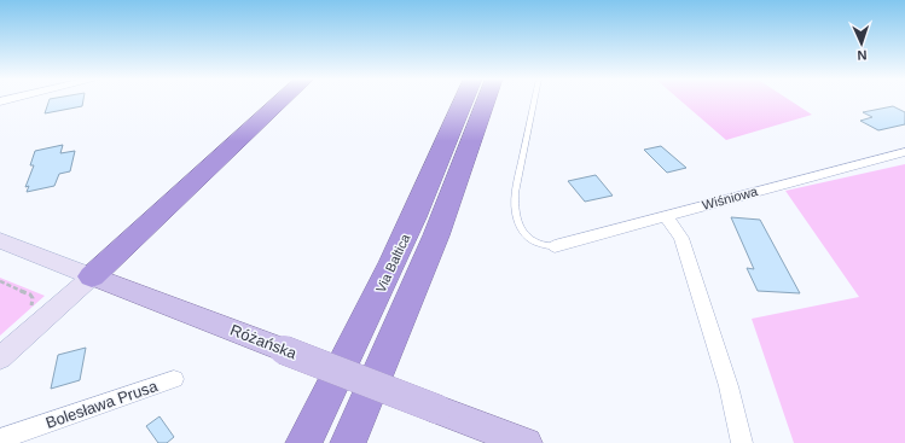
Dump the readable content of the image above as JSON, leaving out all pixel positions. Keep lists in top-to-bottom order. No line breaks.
{"streets":{"highway":["Via Baltica"],"main road":["Różańska"],"street":["Wiśniowa","Bolesława Prusa"]},"north":"bottom"}
